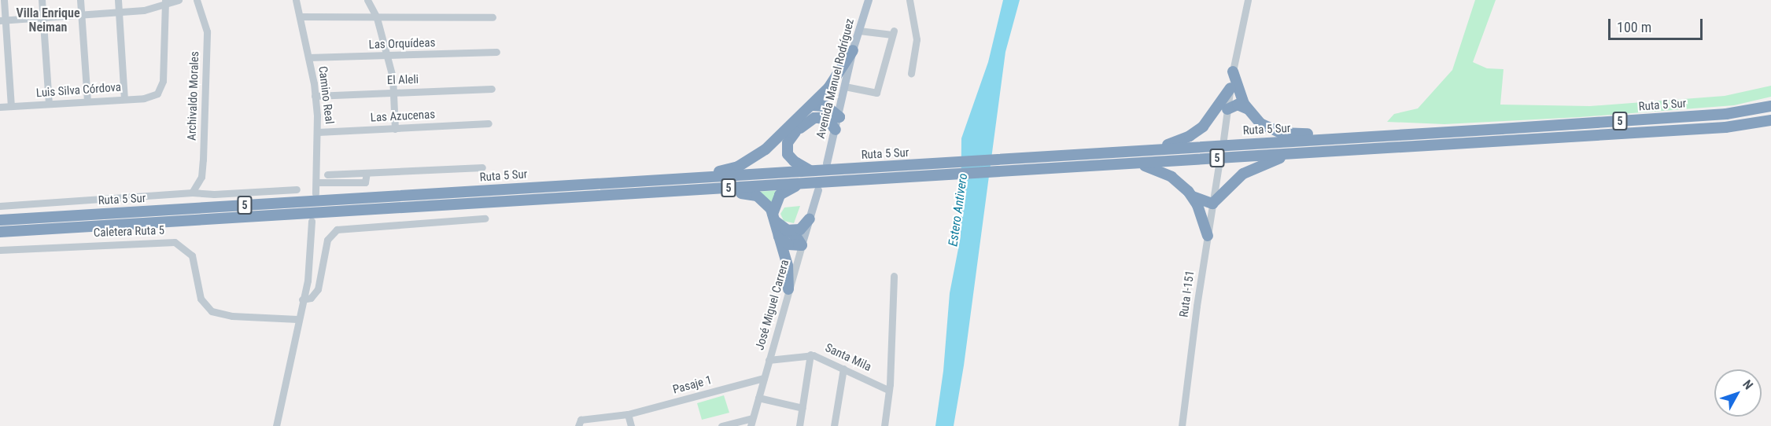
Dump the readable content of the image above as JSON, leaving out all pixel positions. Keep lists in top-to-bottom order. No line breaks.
{"streets":{"highway":["Ruta 5 Sur","5"],"main road":["Avenida Manuel Rodríguez","José Miguel Carrera"],"street":["Las Orquídeas","El Aleli","Luis Silva Córdova","Camino Real","Archivaldo Morales","Las Azucenas","Caletera Ruta 5","Ruta I-151","Santa Mila","Pasaje 1"]},"crossings":[["Las Orquídeas","Camino Real"],["El Aleli","Camino Real"],["Camino Real","Las Azucenas"],["José Miguel Carrera","Santa Mila"],["José Miguel Carrera","Pasaje 1"]],"districts":["Villa Enrique Neiman"],"water":["Estero Antivero"],"scale_bar":"100 m","north":"top right"}
